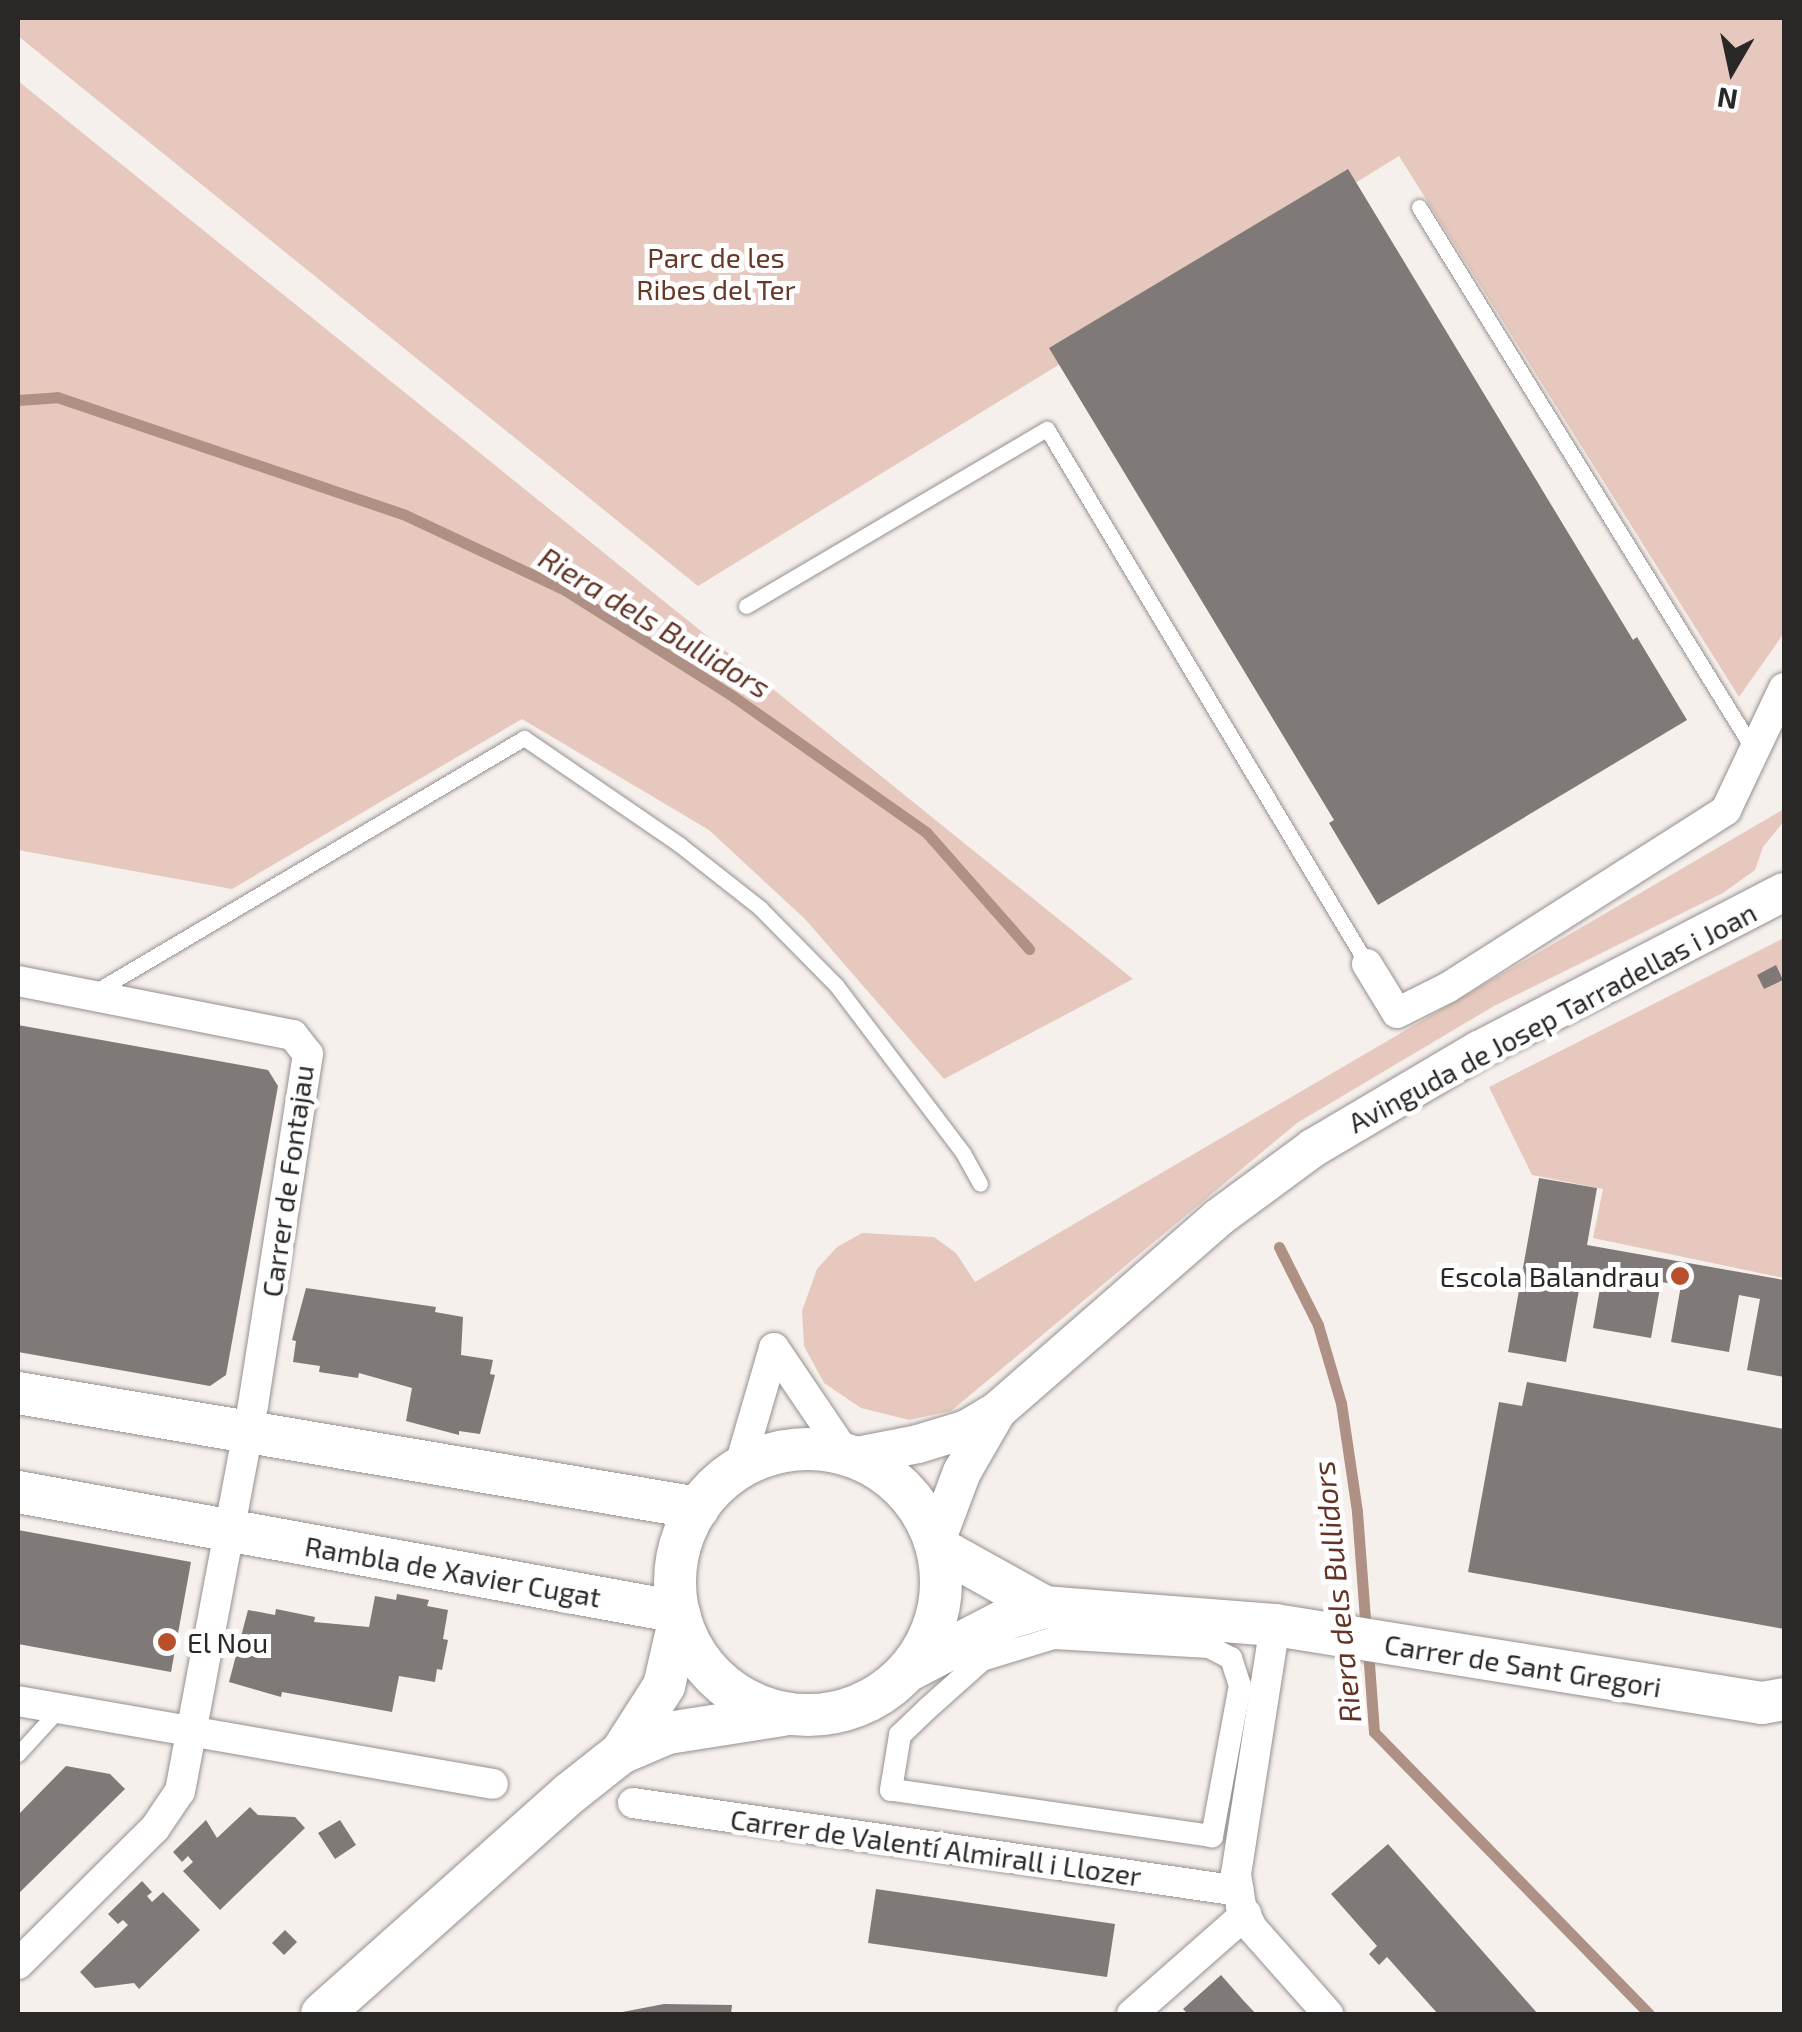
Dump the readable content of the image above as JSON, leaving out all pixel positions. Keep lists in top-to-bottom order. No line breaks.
{"streets":{"main road":["Rambla de Xavier Cugat","Carrer de Sant Gregori"],"street":["Avinguda de Josep Tarradellas i Joan","Carrer de Fontajau","Carrer de Valentí Almirall i Llozer"]},"crossings":[["Avinguda de Josep Tarradellas i Joan","Rambla de Xavier Cugat"],["Avinguda de Josep Tarradellas i Joan","Carrer de Sant Gregori"],["Rambla de Xavier Cugat","Carrer de Sant Gregori"]],"water":["Riera dels Bullidors"],"parks":["Parc de les Ribes del Ter"],"places":["Escola Balandrau","El Nou"],"north":"bottom"}
